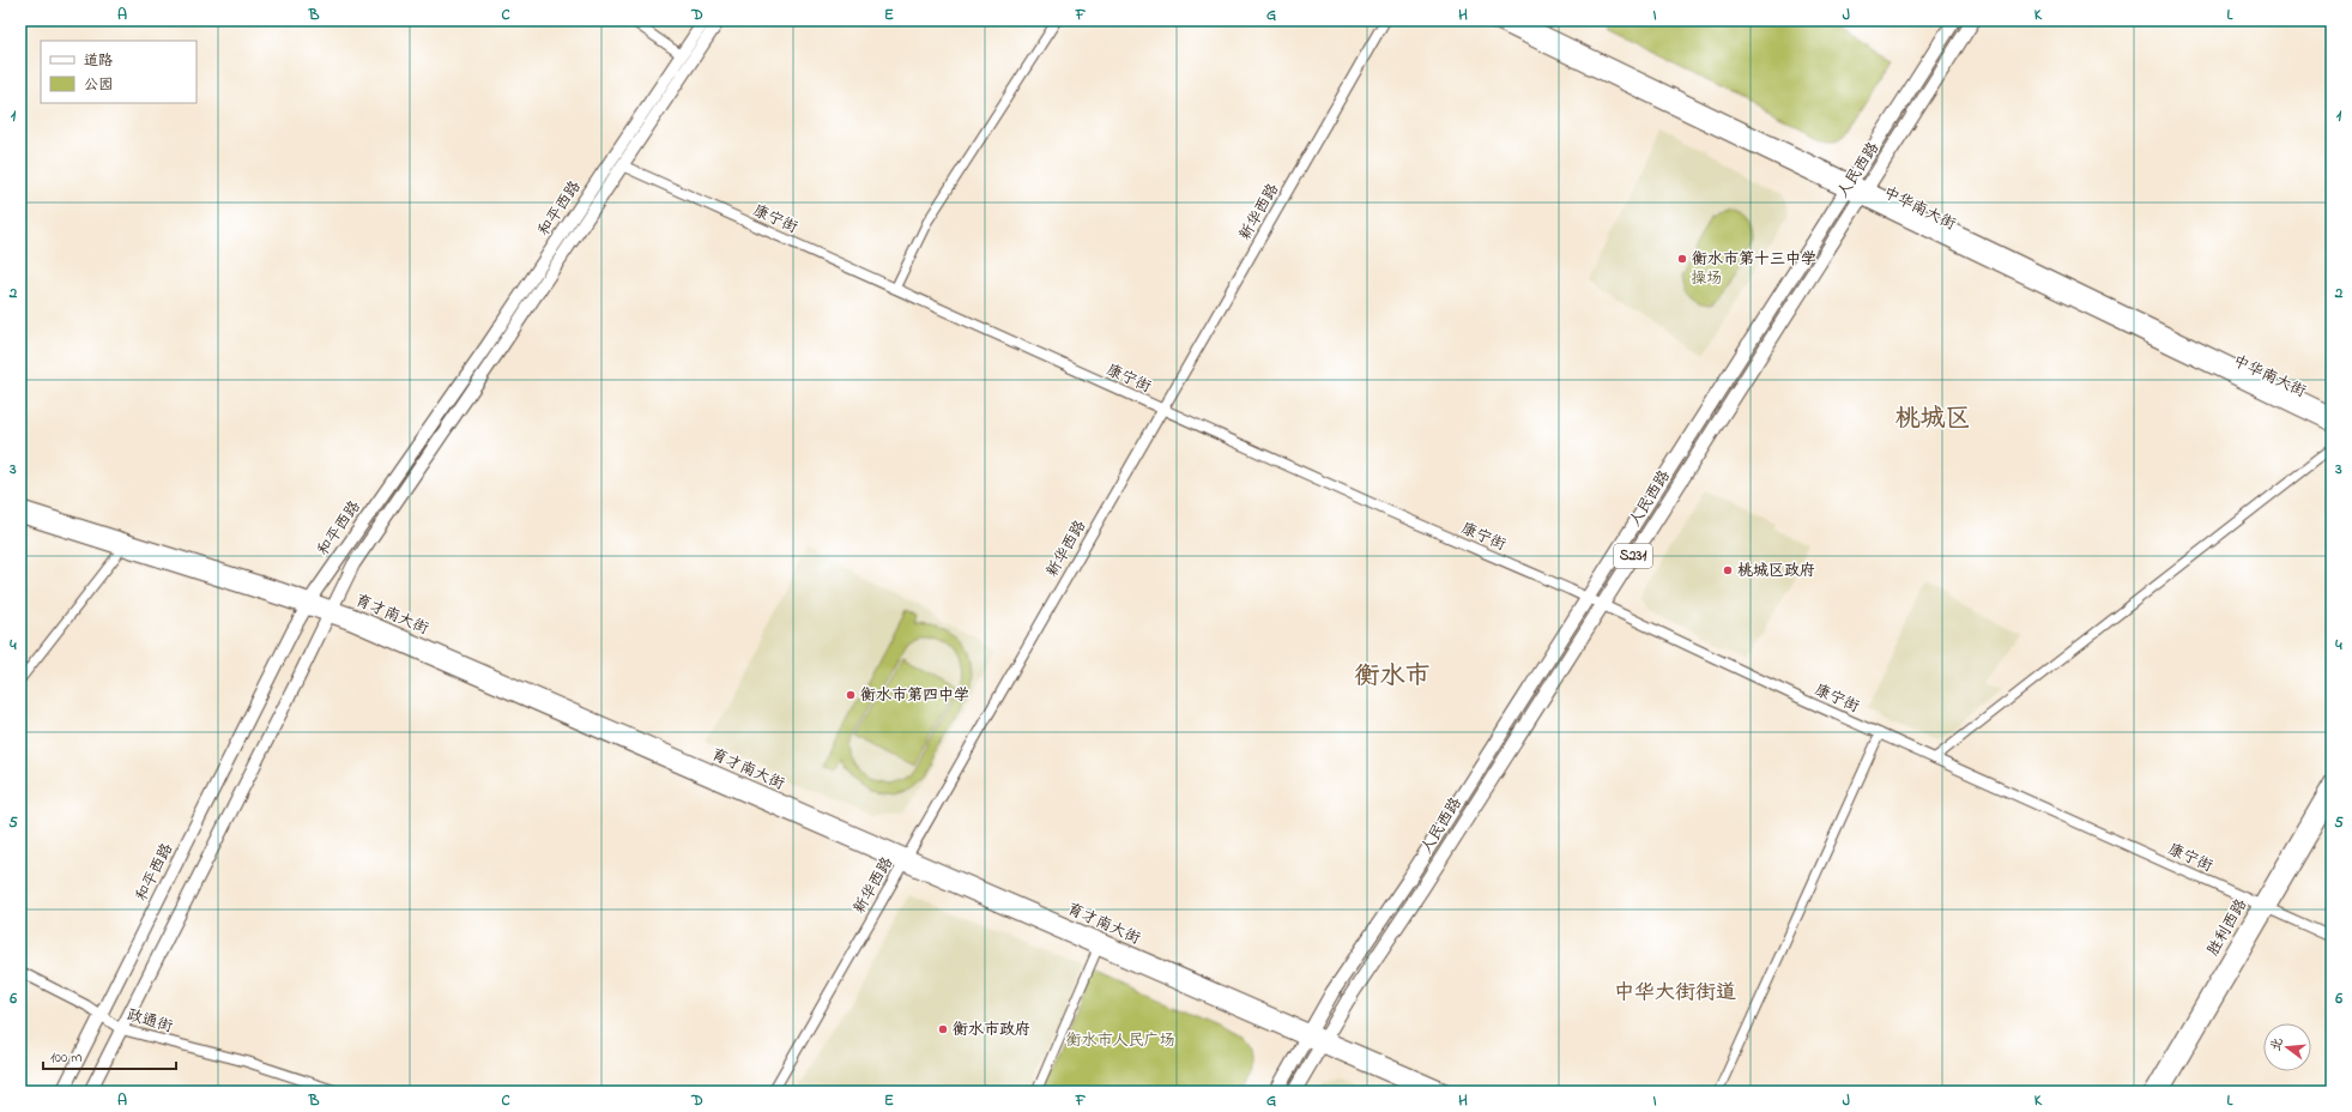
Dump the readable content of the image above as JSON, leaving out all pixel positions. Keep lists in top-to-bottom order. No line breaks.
{"streets":{"main road":["人民西路","和平西路","中华南大街","S231","育才南大街","胜利西路"],"street":["新华西路","康宁街","政通街"]},"crossings":[["人民西路","中华南大街"],["人民西路","康宁街"],["人民西路","育才南大街"],["和平西路","康宁街"],["和平西路","育才南大街"],["和平西路","政通街"],["新华西路","康宁街"],["新华西路","育才南大街"],["康宁街","胜利西路"]],"districts":["桃城区","衡水市","中华大街街道"],"parks":["操场","衡水市人民广场"],"places":["衡水市第十三中学","桃城区政府","衡水市第四中学","衡水市政府"],"legend":["道路","公园"],"scale_bar":"100 m","north":"left","grid":{"columns":["A","B","C","D","E","F","G","H","I","J","K","L"],"rows":["1","2","3","4","5","6"]}}
